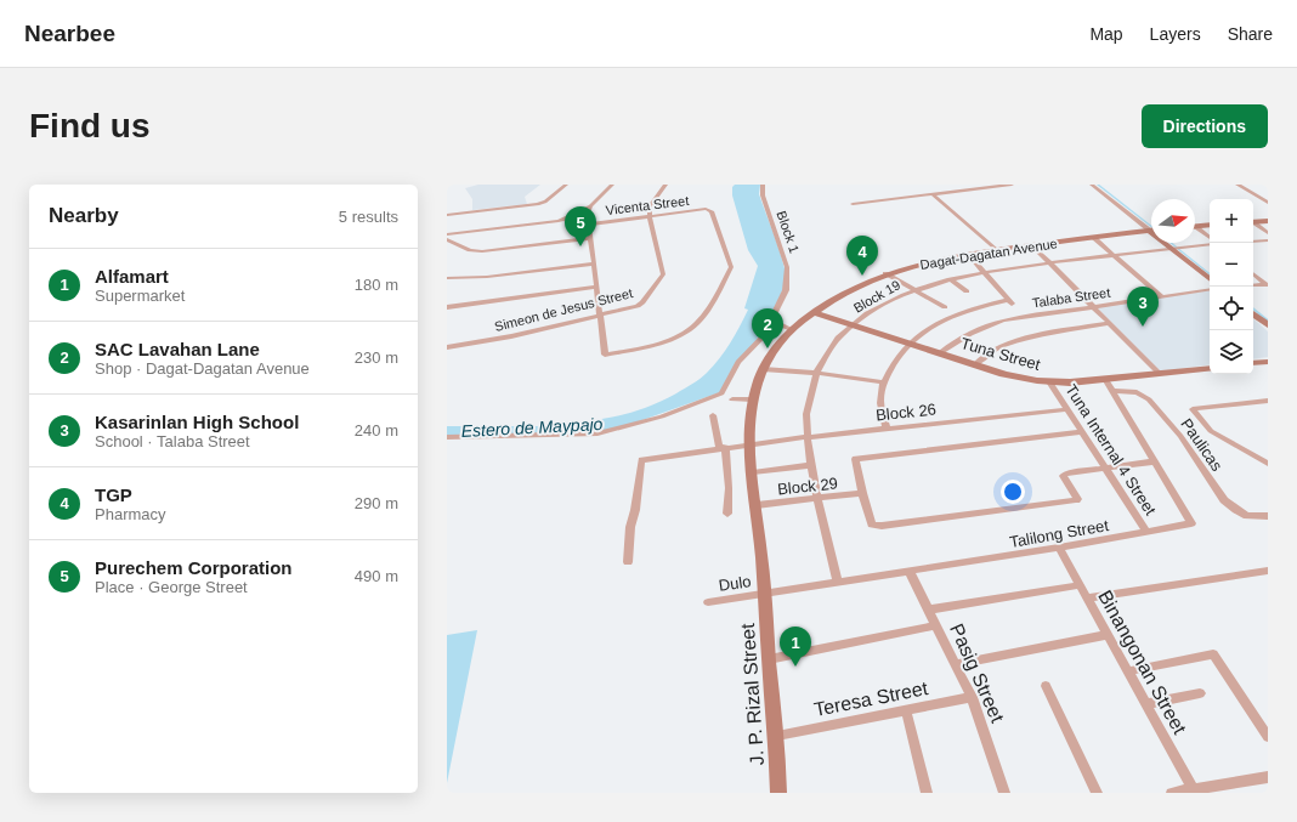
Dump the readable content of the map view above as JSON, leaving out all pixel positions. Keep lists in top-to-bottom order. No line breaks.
{"streets":{"street":["Vicenta Street","Block 1","Dagat-Dagatan Avenue","Block 19","Talaba Street","Simeon de Jesus Street","Tuna Street","Block 26","Paulicas","Tuna Internal 4 Street","Block 29","Talilong Street","Dulo","Binangonan Street","Pasig Street","J. P. Rizal Street","Teresa Street"]},"crossings":[["Vicenta Street","Simeon de Jesus Street"],["Dagat-Dagatan Avenue","Tuna Street"],["Dagat-Dagatan Avenue","Block 26"],["Dagat-Dagatan Avenue","Block 29"],["Dagat-Dagatan Avenue","Talilong Street"],["Dagat-Dagatan Avenue","Dulo"],["Dagat-Dagatan Avenue","J. P. Rizal Street"],["Block 19","Tuna Street"],["Talaba Street","Tuna Street"],["Tuna Street","Tuna Internal 4 Street"],["Tuna Street","Talilong Street"],["Block 26","Tuna Internal 4 Street"],["Paulicas","Talilong Street"],["Tuna Internal 4 Street","Talilong Street"],["Talilong Street","Dulo"],["Talilong Street","Binangonan Street"],["Talilong Street","Pasig Street"],["Talilong Street","J. P. Rizal Street"],["Dulo","J. P. Rizal Street"],["Pasig Street","Teresa Street"],["J. P. Rizal Street","Teresa Street"]],"water":["Estero de Maypajo"],"north":"right","page":{"header":"Nearbee","nav":["Map","Layers","Share"],"buttons":"Directions","title":"Find us","heading":["Nearby","5 results"],"map_buttons":["+","−"],"pins":["5","4","3","2","1"],"list":[{"mark":"1","name":"Alfamart","note":"Supermarket","value":"180 m"},{"mark":"2","name":"SAC Lavahan Lane","note":"Shop · Dagat-Dagatan Avenue","value":"230 m"},{"mark":"3","name":"Kasarinlan High School","note":"School · Talaba Street","value":"240 m"},{"mark":"4","name":"TGP","note":"Pharmacy","value":"290 m"},{"mark":"5","name":"Purechem Corporation","note":"Place · George Street","value":"490 m"}]}}
